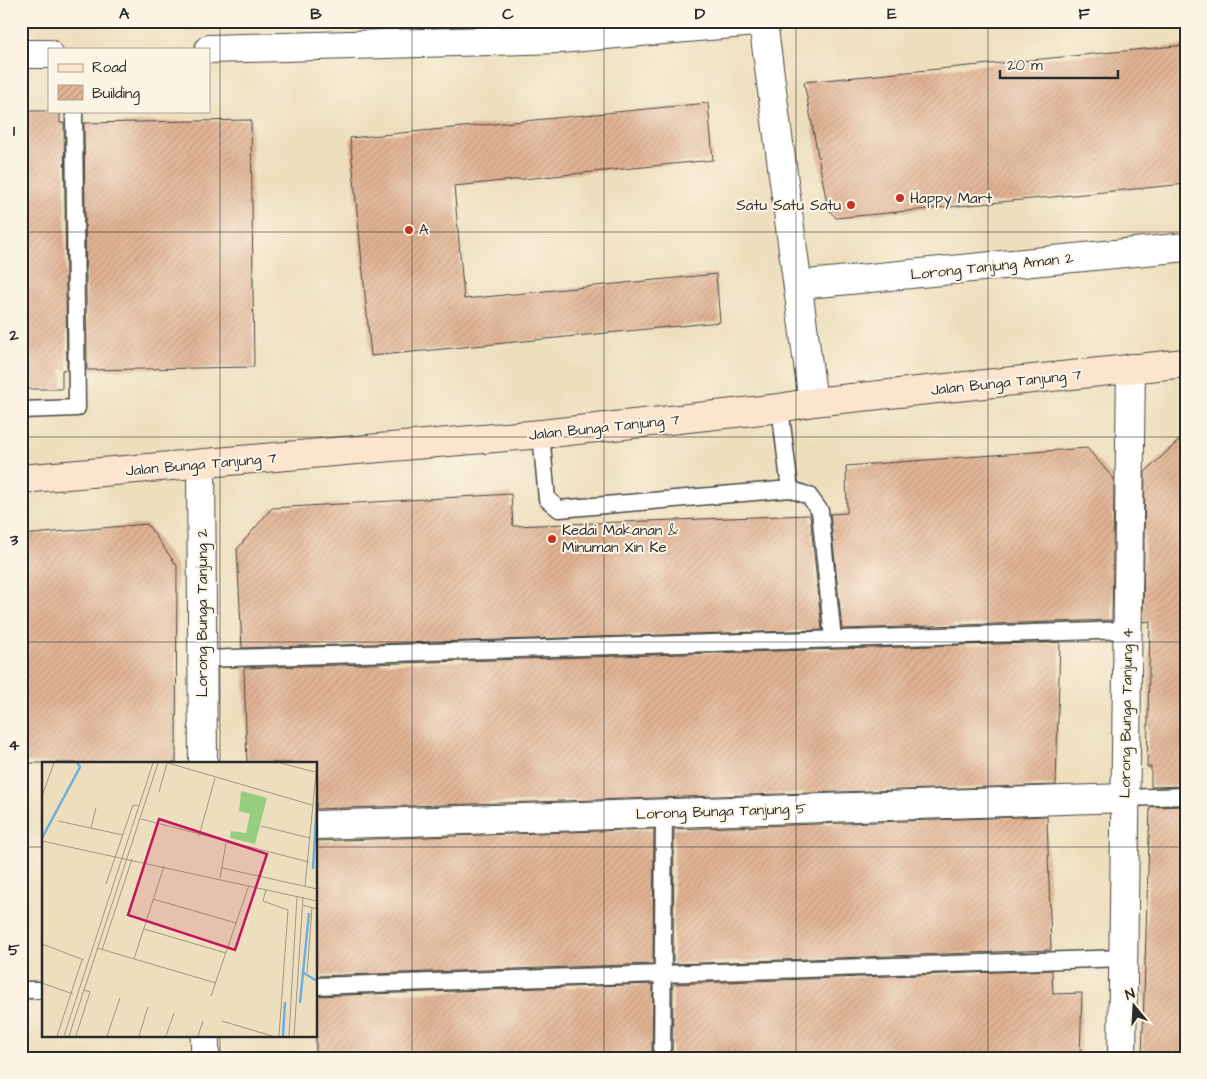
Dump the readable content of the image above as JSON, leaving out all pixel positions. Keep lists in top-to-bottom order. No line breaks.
{"streets":{"street":["Lorong Tanjung Aman 2","Jalan Bunga Tanjung 7","Lorong Bunga Tanjung 2","Lorong Bunga Tanjung 4","Lorong Bunga Tanjung 5"]},"crossings":[["Jalan Bunga Tanjung 7","Lorong Bunga Tanjung 2"],["Jalan Bunga Tanjung 7","Lorong Bunga Tanjung 4"],["Lorong Bunga Tanjung 4","Lorong Bunga Tanjung 5"]],"places":["Happy Mart","Satu Satu Satu","A","Kedai Makanan & Minuman Xin Ke"],"legend":["Road","Building"],"scale_bar":"20 m","north":"top","grid":{"columns":["A","B","C","D","E","F"],"rows":["1","2","3","4","5"]}}
